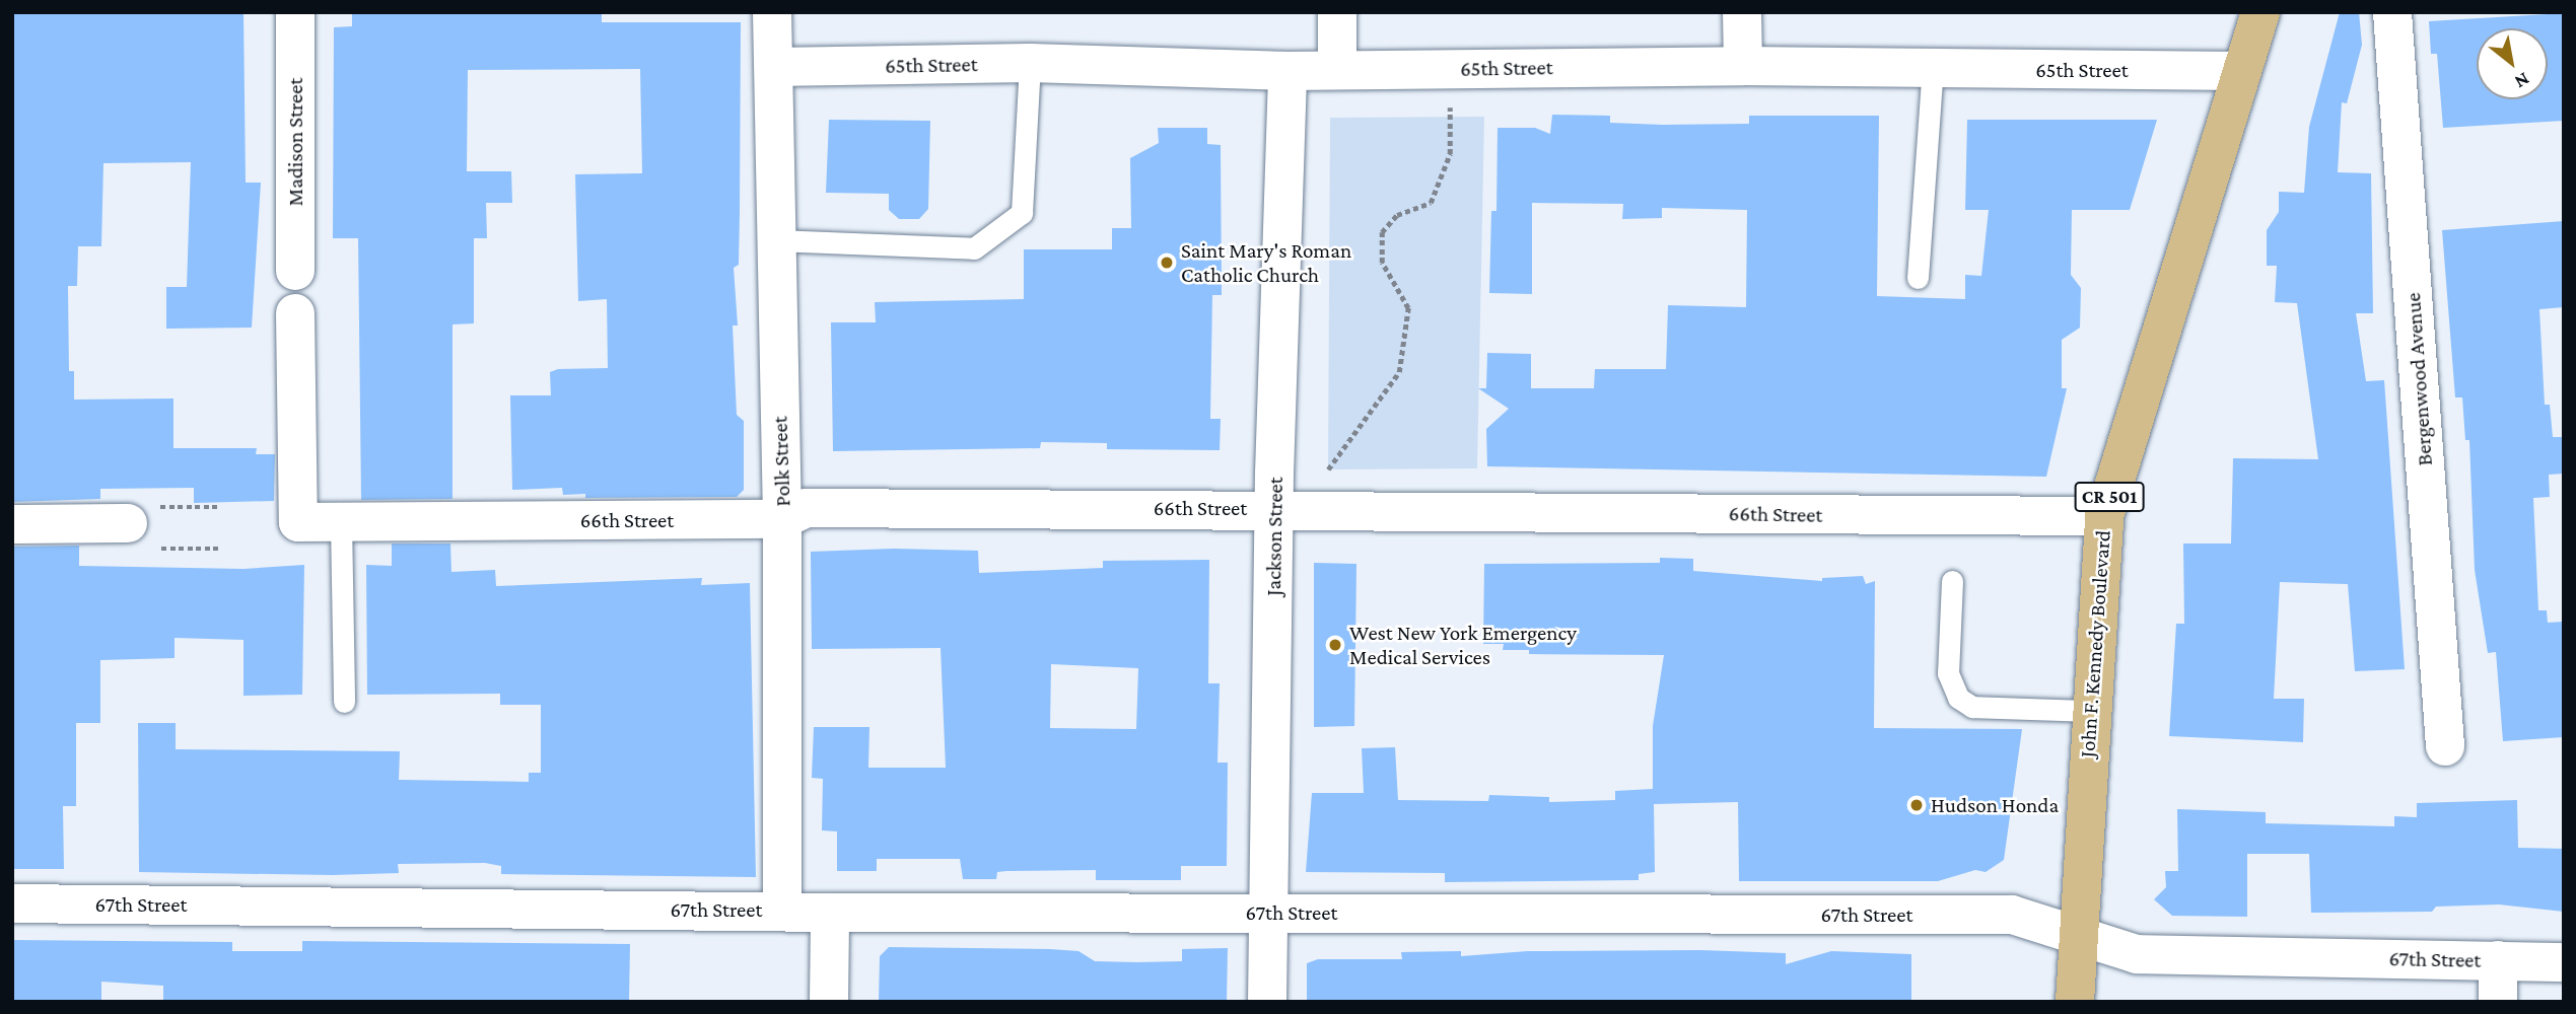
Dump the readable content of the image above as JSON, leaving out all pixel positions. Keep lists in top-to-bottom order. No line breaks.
{"streets":{"main road":["CR 501","John F. Kennedy Boulevard"],"street":["65th Street","Madison Street","Bergenwood Avenue","Polk Street","66th Street","Jackson Street","67th Street"]},"crossings":[["65th Street","Polk Street"],["65th Street","Jackson Street"],["65th Street","John F. Kennedy Boulevard"],["Polk Street","66th Street"],["Polk Street","67th Street"],["66th Street","Jackson Street"],["66th Street","John F. Kennedy Boulevard"],["Jackson Street","67th Street"],["John F. Kennedy Boulevard","67th Street"]],"places":["Saint Mary's Roman Catholic Church","West New York Emergency Medical Services","Hudson Honda"],"north":"bottom right"}
